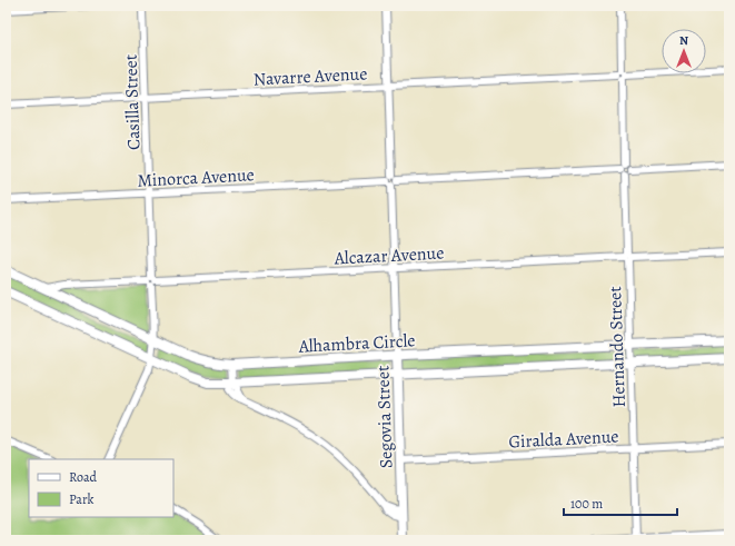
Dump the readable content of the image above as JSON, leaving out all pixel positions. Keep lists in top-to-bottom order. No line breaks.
{"streets":{"street":["Navarre Avenue","Casilla Street","Minorca Avenue","Alcazar Avenue","Alhambra Circle","Hernando Street","Segovia Street","Giralda Avenue"]},"crossings":[["Navarre Avenue","Casilla Street"],["Navarre Avenue","Hernando Street"],["Navarre Avenue","Segovia Street"],["Casilla Street","Minorca Avenue"],["Casilla Street","Alcazar Avenue"],["Casilla Street","Alhambra Circle"],["Minorca Avenue","Hernando Street"],["Minorca Avenue","Segovia Street"],["Alcazar Avenue","Alhambra Circle"],["Alcazar Avenue","Hernando Street"],["Alcazar Avenue","Segovia Street"],["Alhambra Circle","Hernando Street"],["Alhambra Circle","Segovia Street"],["Hernando Street","Giralda Avenue"],["Segovia Street","Giralda Avenue"]],"legend":["Road","Park"],"scale_bar":"100 m","north":"top"}
